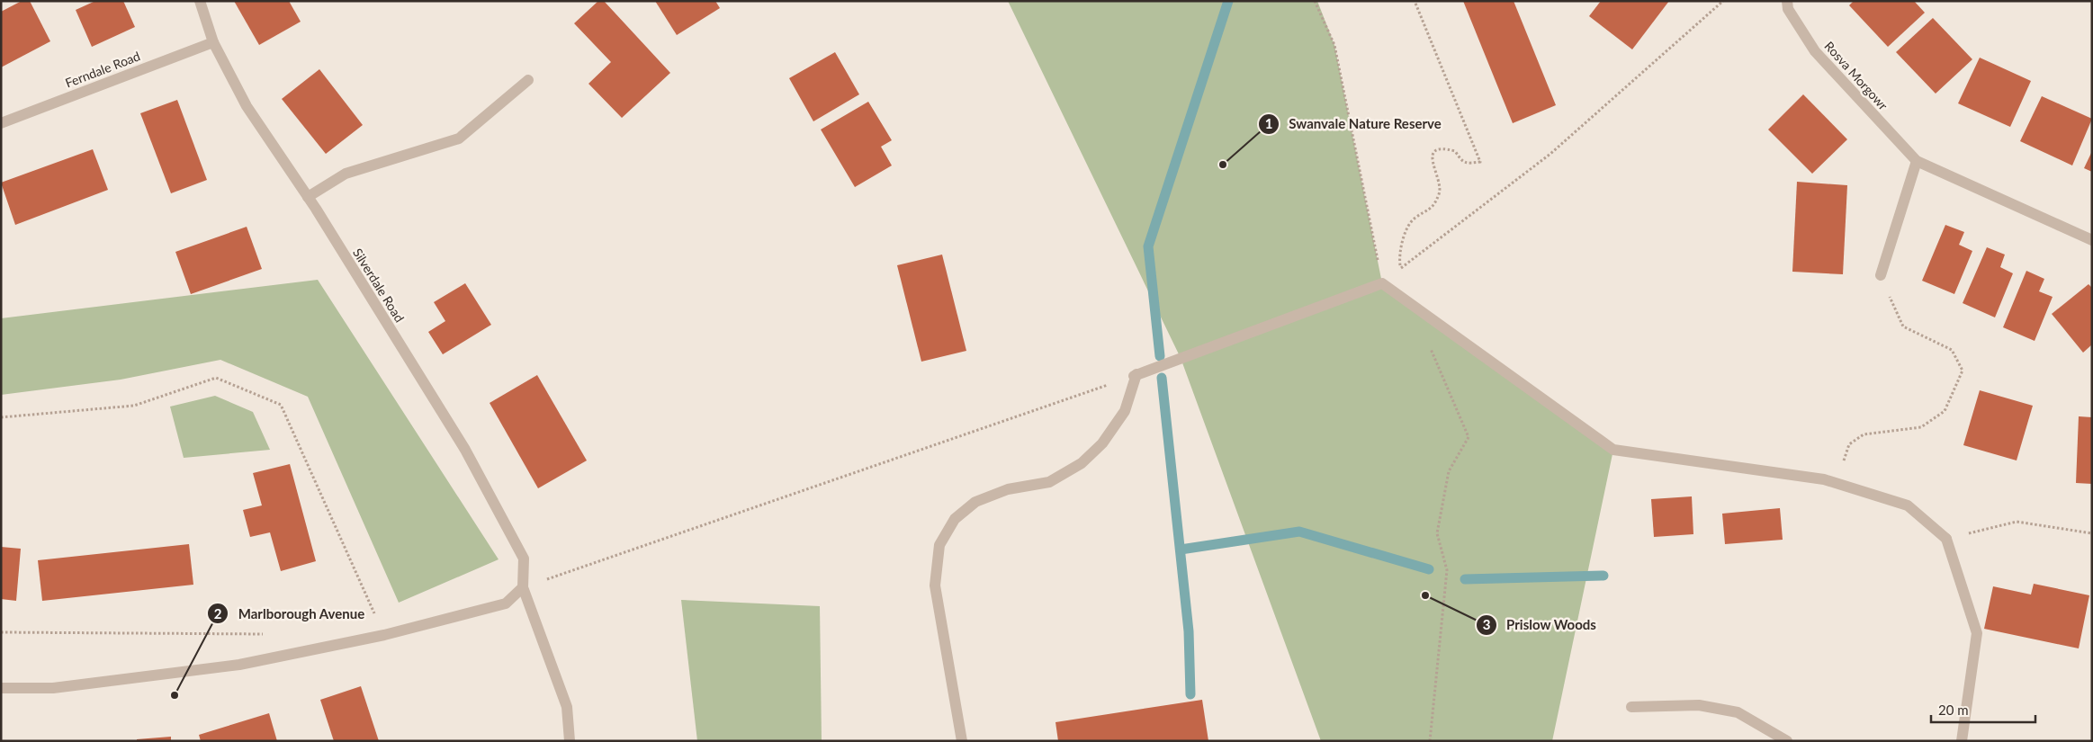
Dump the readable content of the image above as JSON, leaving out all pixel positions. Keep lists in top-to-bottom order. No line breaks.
{"streets":{"street":["Ferndale Road","Rosva Morgowr","Silverdale Road"]},"crossings":[["Ferndale Road","Silverdale Road"]],"places":["Swanvale Nature Reserve","Prislow Woods","Marlborough Avenue"],"scale_bar":"20 m"}
